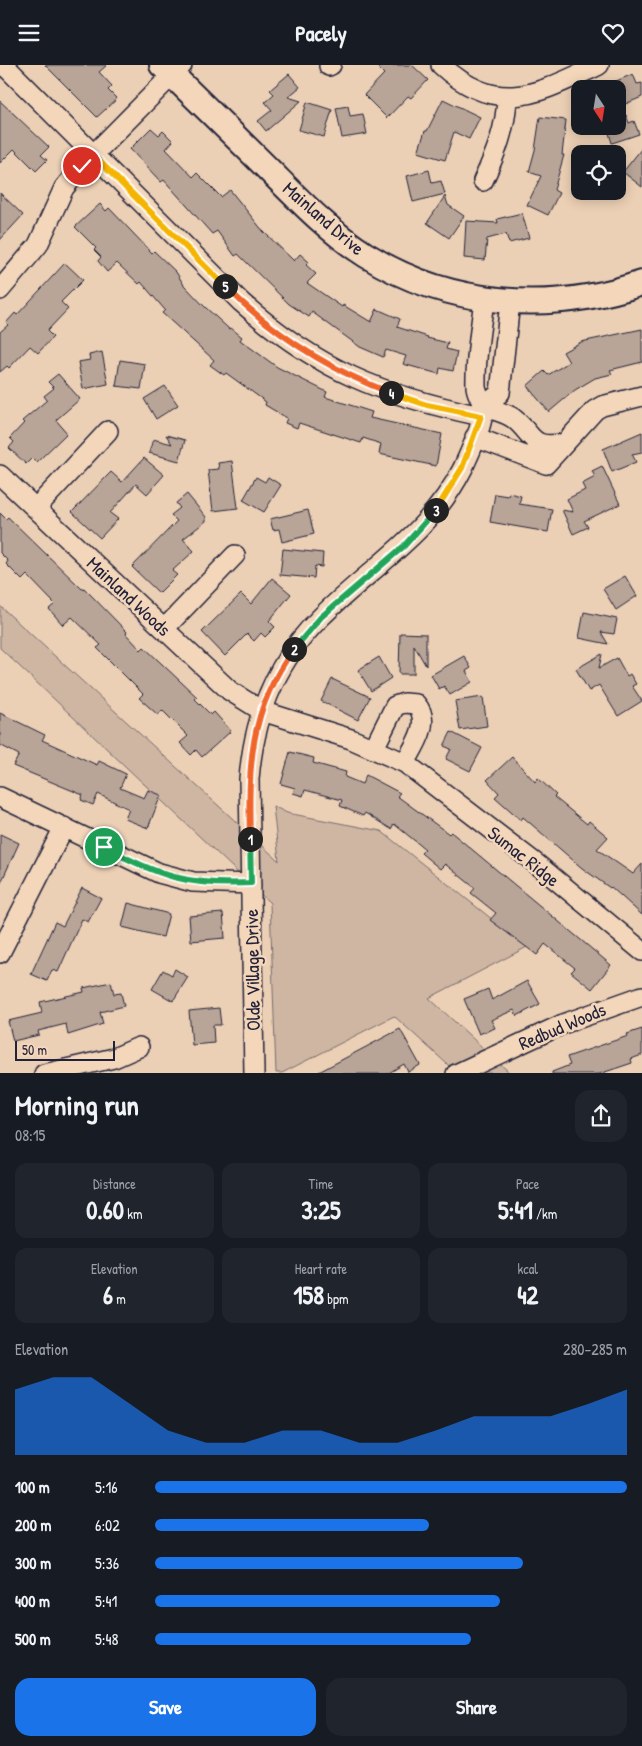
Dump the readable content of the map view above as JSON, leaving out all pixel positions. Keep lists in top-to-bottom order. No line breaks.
{"streets":{"main road":["Mainland Drive"],"street":["Mainland Woods","Sumac Ridge","Olde Village Drive","Redbud Woods"]},"crossings":[["Mainland Drive","Olde Village Drive"],["Mainland Woods","Sumac Ridge"],["Mainland Woods","Olde Village Drive"],["Sumac Ridge","Olde Village Drive"]],"scale_bar":"50 m","north":"bottom","page":{"header":"Pacely","pins":["5","4","3","2","1"],"scale":"50 m","heading":["Morning run","08:15"],"stats":[["Distance","0.60 km"],["Time","3:25"],["Pace","5:41 /km"],["Elevation","6 m"],["Heart rate","158 bpm"],["kcal","42"]],"chart":["Elevation","280–285 m"],"list":[{"name":"100 m","note":"5:16"},{"name":"200 m","note":"6:02"},{"name":"300 m","note":"5:36"},{"name":"400 m","note":"5:41"},{"name":"500 m","note":"5:48"}],"buttons":["Save","Share"]}}
